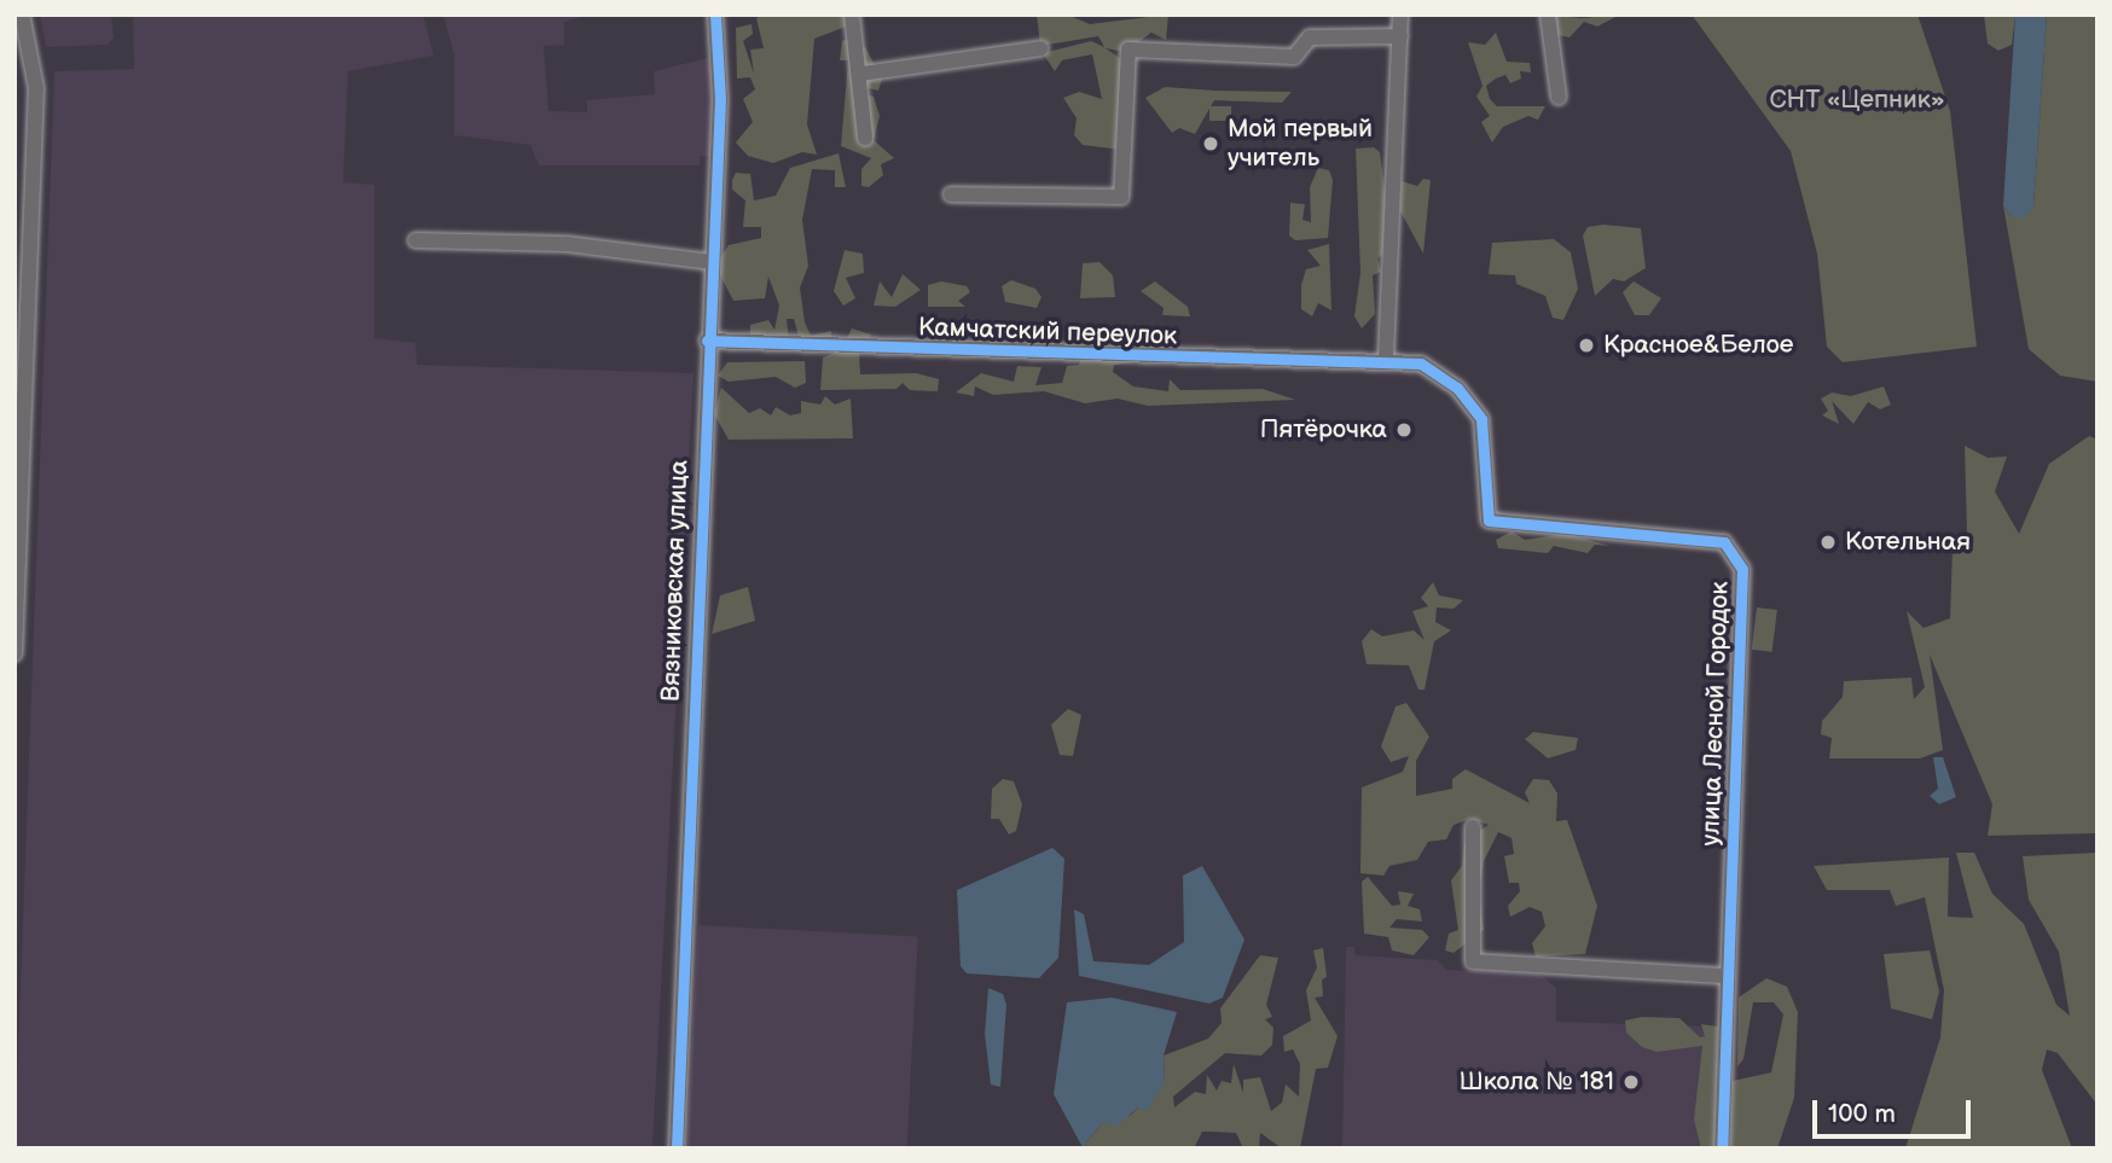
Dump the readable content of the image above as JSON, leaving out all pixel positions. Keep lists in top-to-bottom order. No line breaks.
{"streets":{"street":["Камчатский переулок","Вязниковская улица","улица Лесной Городок"]},"crossings":[["Камчатский переулок","Вязниковская улица"],["Камчатский переулок","улица Лесной Городок"]],"parks":["СНТ «Цепник»"],"places":["Мой первый учитель","Красное&Белое","Пятёрочка","Котельная","Школа № 181"],"scale_bar":"100 m"}
